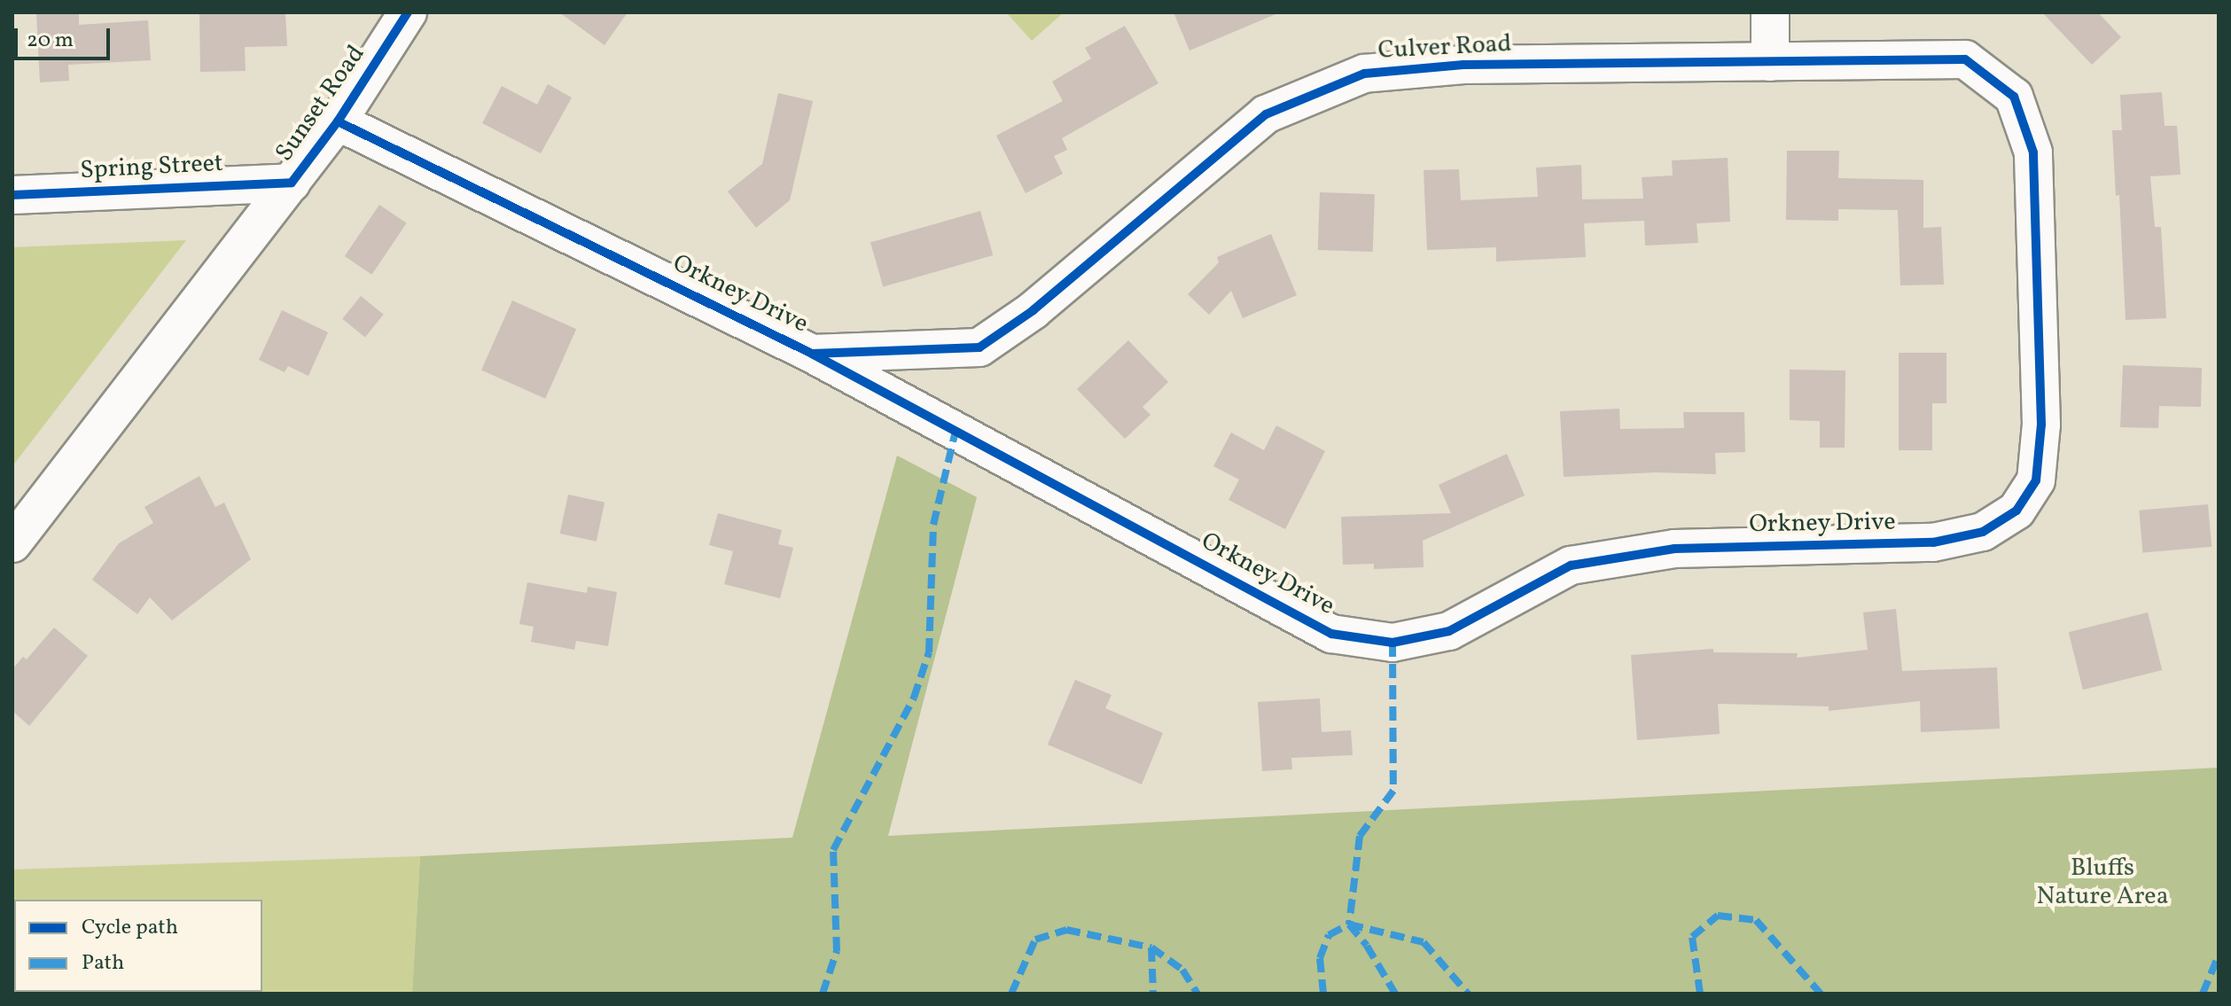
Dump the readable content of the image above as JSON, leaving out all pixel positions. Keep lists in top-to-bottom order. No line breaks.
{"streets":{"street":["Culver Road","Sunset Road","Spring Street","Orkney Drive"]},"crossings":[["Culver Road","Orkney Drive"],["Sunset Road","Spring Street"],["Sunset Road","Orkney Drive"]],"parks":["Bluffs Nature Area"],"legend":["Cycle path","Path"],"scale_bar":"20 m"}
